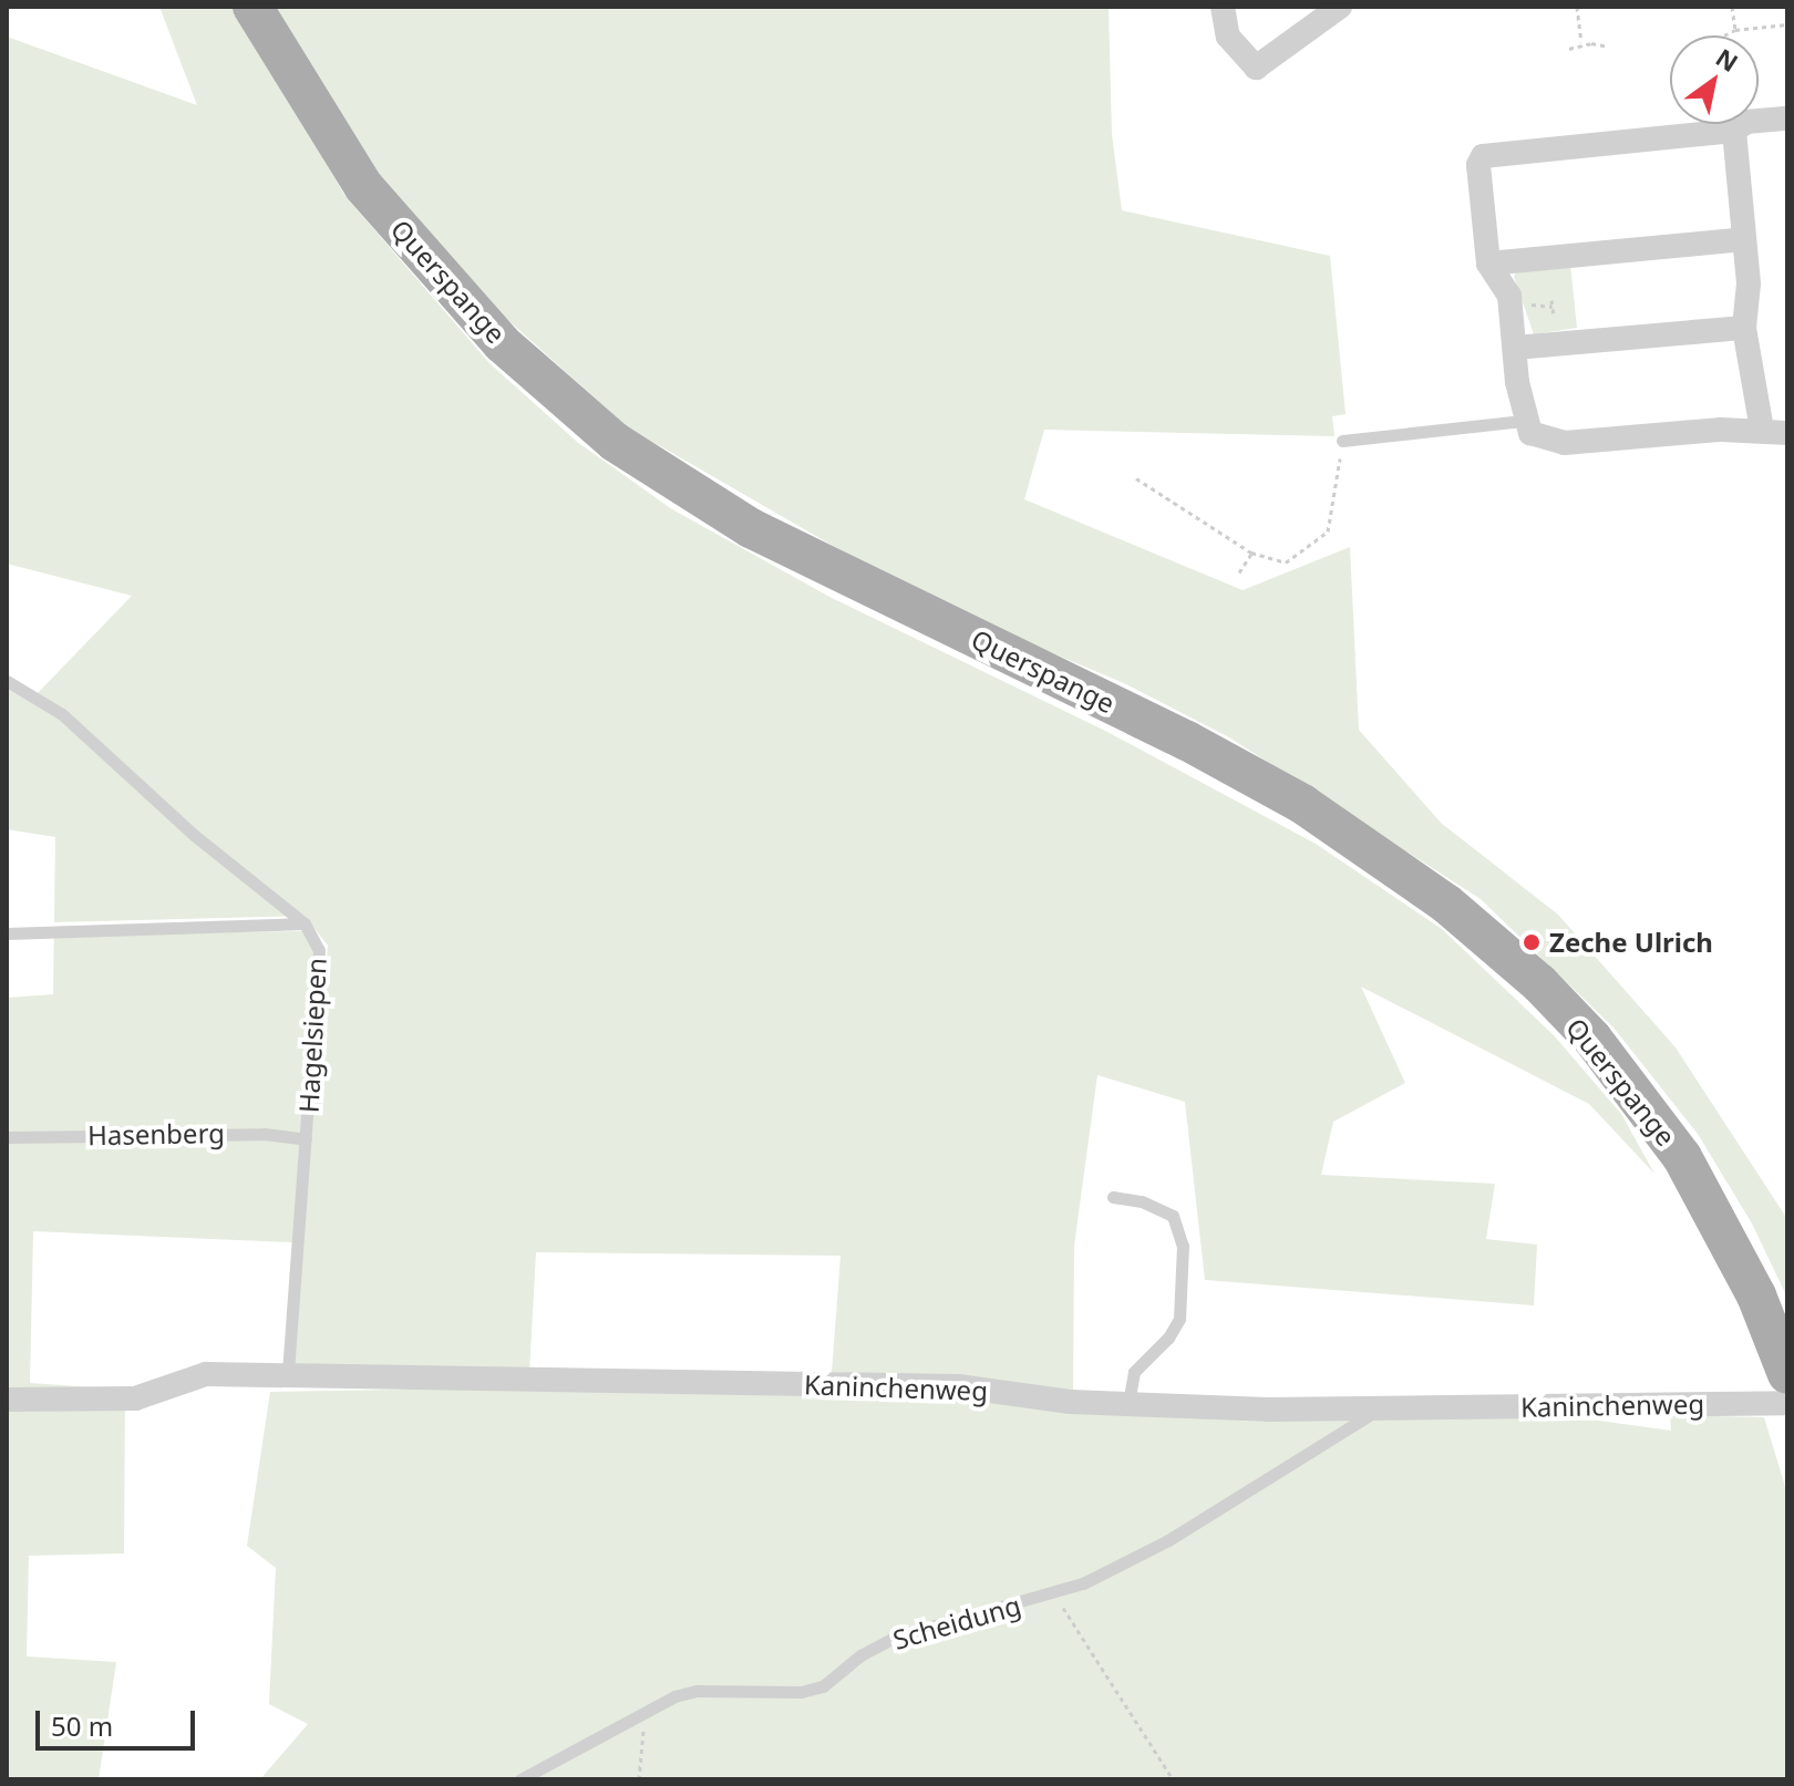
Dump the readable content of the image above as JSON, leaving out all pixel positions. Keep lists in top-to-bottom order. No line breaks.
{"streets":{"main road":["Querspange"],"street":["Kaninchenweg"],"lane":["Hagelsiepen","Hasenberg","Scheidung"]},"crossings":[["Hagelsiepen","Hasenberg"],["Hagelsiepen","Kaninchenweg"],["Kaninchenweg","Scheidung"]],"places":["Zeche Ulrich"],"scale_bar":"50 m","north":"top right"}
